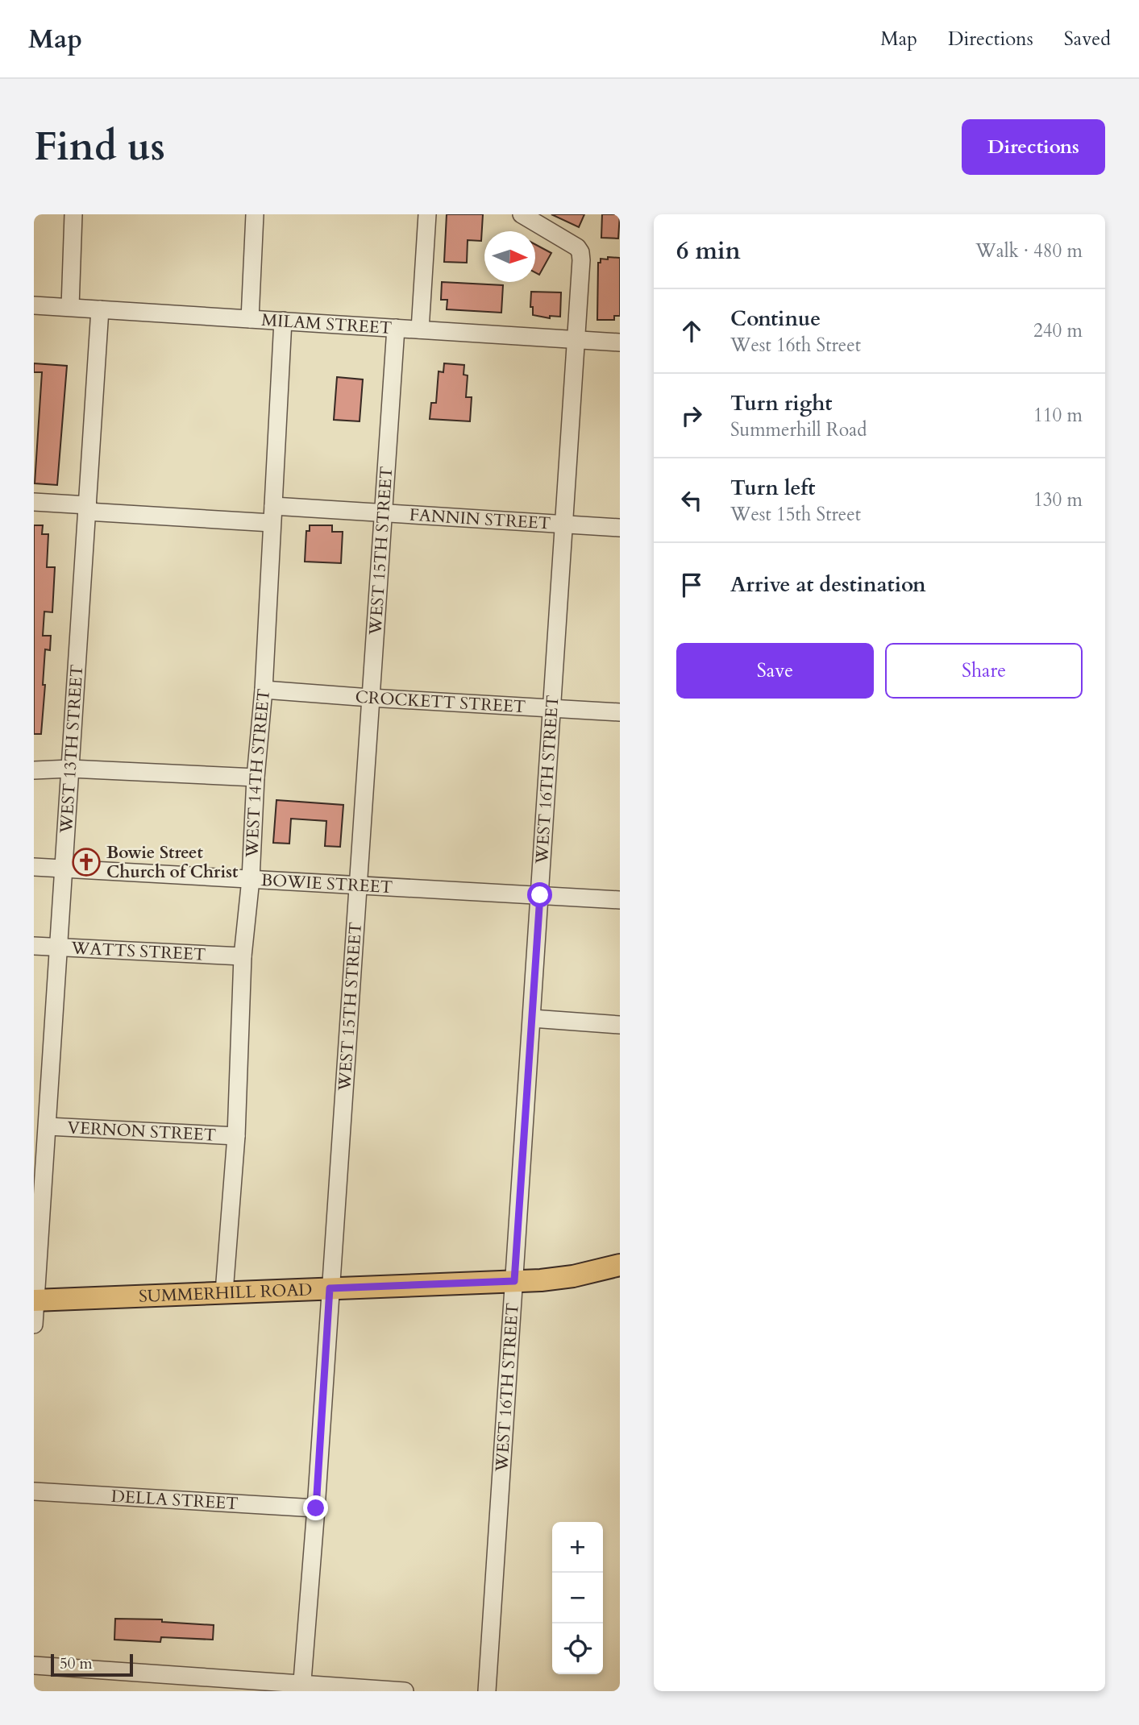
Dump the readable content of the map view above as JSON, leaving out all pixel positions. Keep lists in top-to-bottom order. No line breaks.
{"streets":{"main road":["SUMMERHILL ROAD"],"street":["MILAM STREET","FANNIN STREET","WEST 15TH STREET","CROCKETT STREET","WEST 13TH STREET","WEST 14TH STREET","WEST 16TH STREET","BOWIE STREET","WATTS STREET","VERNON STREET","DELLA STREET"]},"crossings":[["MILAM STREET","WEST 15TH STREET"],["MILAM STREET","WEST 13TH STREET"],["MILAM STREET","WEST 14TH STREET"],["MILAM STREET","WEST 16TH STREET"],["FANNIN STREET","WEST 15TH STREET"],["FANNIN STREET","WEST 13TH STREET"],["FANNIN STREET","WEST 14TH STREET"],["FANNIN STREET","WEST 16TH STREET"],["WEST 15TH STREET","CROCKETT STREET"],["WEST 15TH STREET","BOWIE STREET"],["WEST 15TH STREET","SUMMERHILL ROAD"],["WEST 15TH STREET","DELLA STREET"],["CROCKETT STREET","WEST 14TH STREET"],["CROCKETT STREET","WEST 16TH STREET"],["WEST 13TH STREET","BOWIE STREET"],["WEST 13TH STREET","WATTS STREET"],["WEST 13TH STREET","VERNON STREET"],["WEST 13TH STREET","SUMMERHILL ROAD"],["WEST 14TH STREET","BOWIE STREET"],["WEST 14TH STREET","WATTS STREET"],["WEST 14TH STREET","VERNON STREET"],["WEST 14TH STREET","SUMMERHILL ROAD"],["WEST 16TH STREET","BOWIE STREET"],["WEST 16TH STREET","SUMMERHILL ROAD"]],"places":{"church":["Bowie Street Church of Christ"]},"scale_bar":"50 m","north":"right","page":{"header":"Map","nav":["Map","Directions","Saved"],"buttons":["Directions",["Save","Share"]],"title":"Find us","heading":["6 min","Walk · 480 m"],"list":[["Continue","West 16th Street","240 m"],["Turn right","Summerhill Road","110 m"],["Turn left","West 15th Street","130 m"],"Arrive at destination"],"map_buttons":["+","−"],"scale":"50 m"}}
